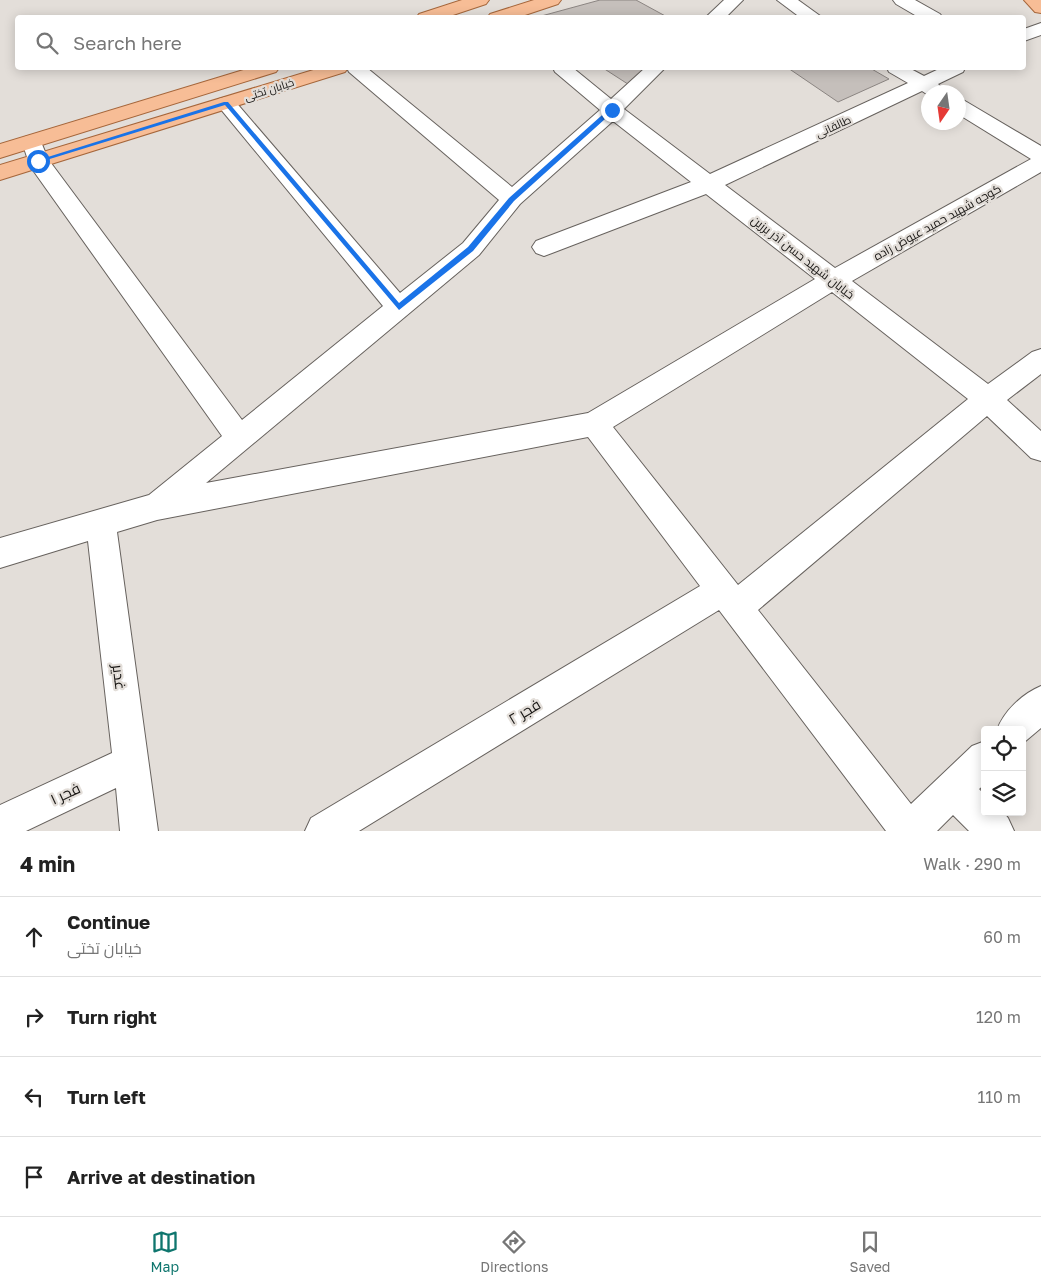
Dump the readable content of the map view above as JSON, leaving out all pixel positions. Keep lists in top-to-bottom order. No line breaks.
{"streets":{"main road":["خیابان تختی"],"street":["طالقانی","کوچه شهید حمید عیوض زاده","خیابان شهید حسن آذر برزین","غدیر","فجر ۲","فجر ۱"]},"crossings":[["طالقانی","خیابان شهید حسن آذر برزین"],["کوچه شهید حمید عیوض زاده","خیابان شهید حسن آذر برزین"],["خیابان شهید حسن آذر برزین","فجر ۲"],["غدیر","فجر ۱"]],"north":"bottom","page":{"search":"Search here","heading":["4 min","Walk · 290 m"],"list":[["Continue","خیابان تختی","60 m"],["Turn right","120 m"],["Turn left","110 m"],"Arrive at destination"],"nav":["Map","Directions","Saved"]}}
